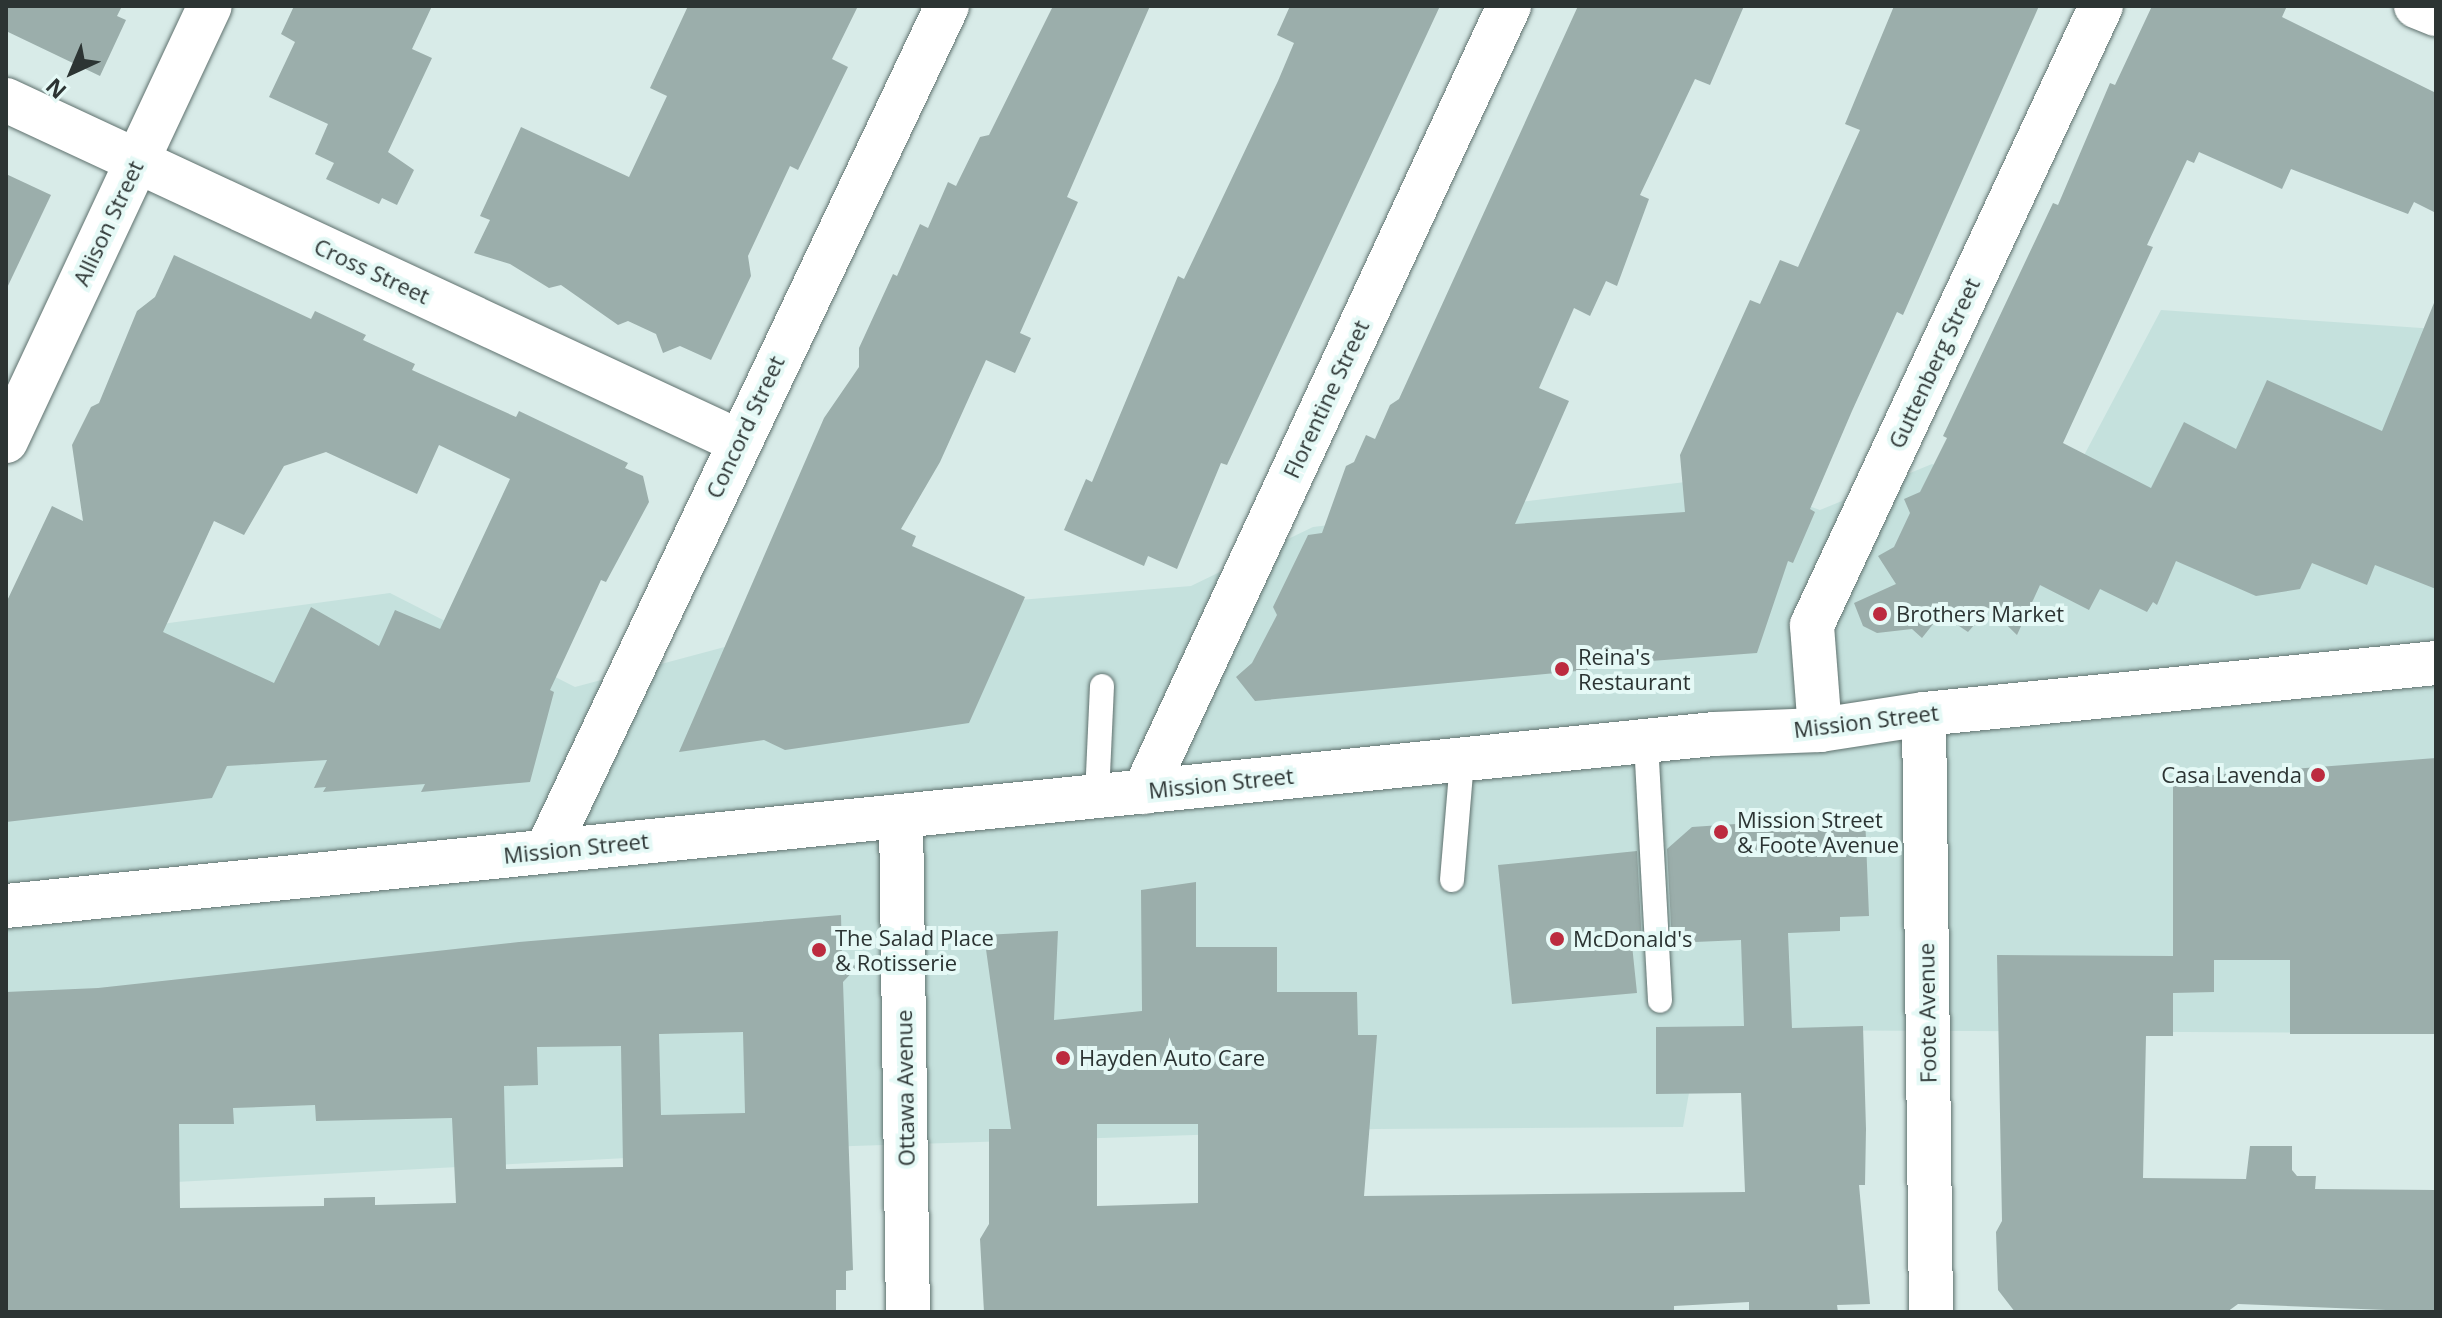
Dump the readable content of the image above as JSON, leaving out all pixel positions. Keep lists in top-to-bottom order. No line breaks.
{"streets":{"street":["Allison Street","Cross Street","Guttenberg Street","Florentine Street","Concord Street","Mission Street","Foote Avenue","Ottawa Avenue"]},"crossings":[["Allison Street","Cross Street"],["Cross Street","Concord Street"],["Guttenberg Street","Mission Street"],["Florentine Street","Mission Street"],["Concord Street","Mission Street"],["Mission Street","Foote Avenue"],["Mission Street","Ottawa Avenue"]],"places":["Brothers Market","Reina's Restaurant","Casa Lavenda","Mission Street & Foote Avenue","McDonald's","The Salad Place & Rotisserie","Hayden Auto Care"],"north":"bottom left"}
